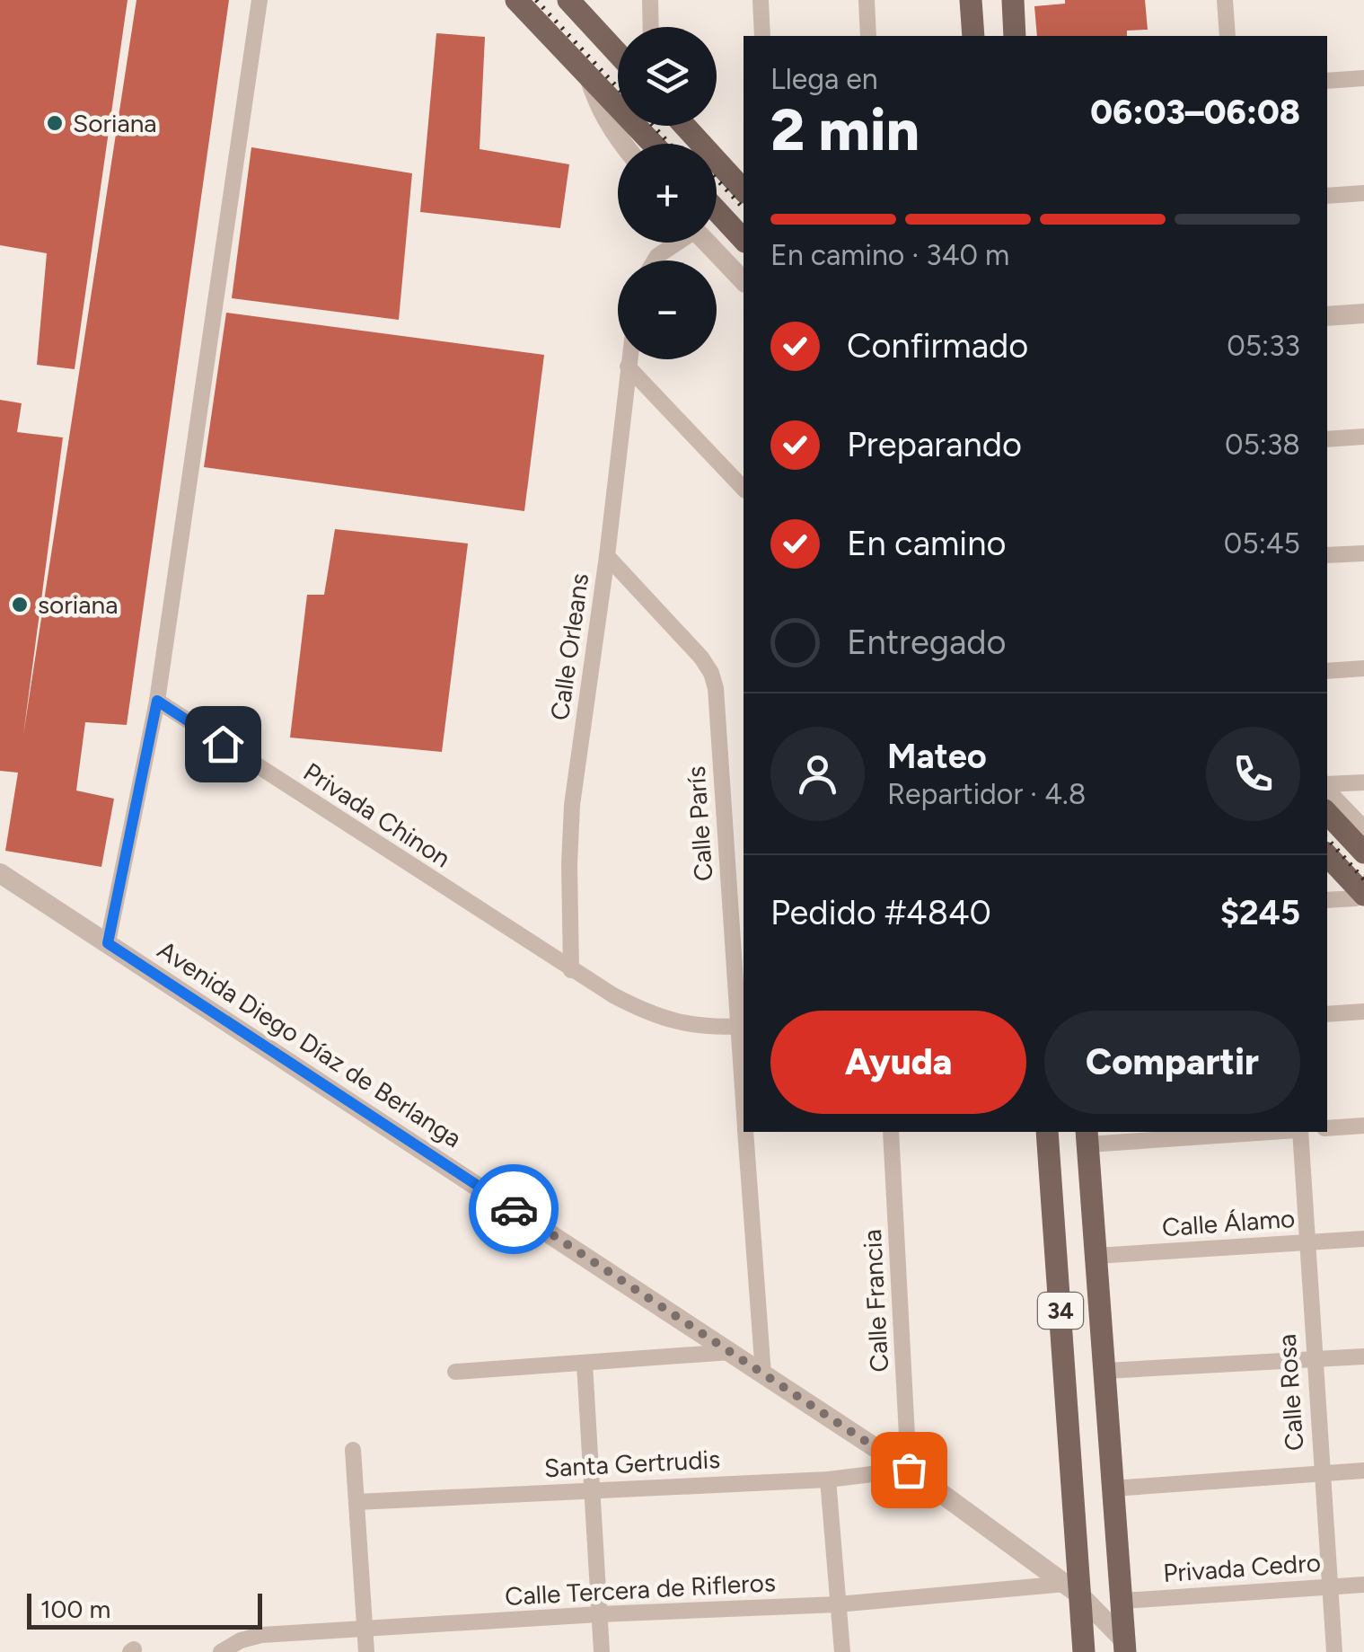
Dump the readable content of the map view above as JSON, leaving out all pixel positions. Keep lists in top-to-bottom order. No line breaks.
{"streets":{"main road":["34"],"street":["Calle Orleans","Privada Chinon","Calle París","Avenida Diego Díaz de Berlanga","Calle Álamo","Calle Francia","Calle Rosa","Santa Gertrudis","Privada Cedro","Calle Tercera de Rifleros"]},"crossings":[["Calle Orleans","Privada Chinon"],["Calle Orleans","Calle París"],["Privada Chinon","Calle París"],["Calle París","Avenida Diego Díaz de Berlanga"],["Avenida Diego Díaz de Berlanga","Calle Francia"],["Avenida Diego Díaz de Berlanga","34"],["Avenida Diego Díaz de Berlanga","Santa Gertrudis"],["Avenida Diego Díaz de Berlanga","Privada Cedro"],["Avenida Diego Díaz de Berlanga","Calle Tercera de Rifleros"],["Calle Álamo","34"],["Calle Álamo","Calle Rosa"],["Calle Francia","Santa Gertrudis"],["34","Privada Cedro"],["34","Calle Tercera de Rifleros"],["Calle Rosa","Privada Cedro"]],"places":["Soriana","soriana"],"scale_bar":"100 m","page":{"map_buttons":["+","−"],"heading":["2 min","Llega en","06:03–06:08"],"panel":["Mateo","Repartidor · 4.8","Pedido #4840","$245"],"bar":"En camino · 340 m","list":[["Confirmado","05:33"],["Preparando","05:38"],["En camino","05:45"],"Entregado"],"buttons":["Ayuda","Compartir"],"scale":"100 m"}}
